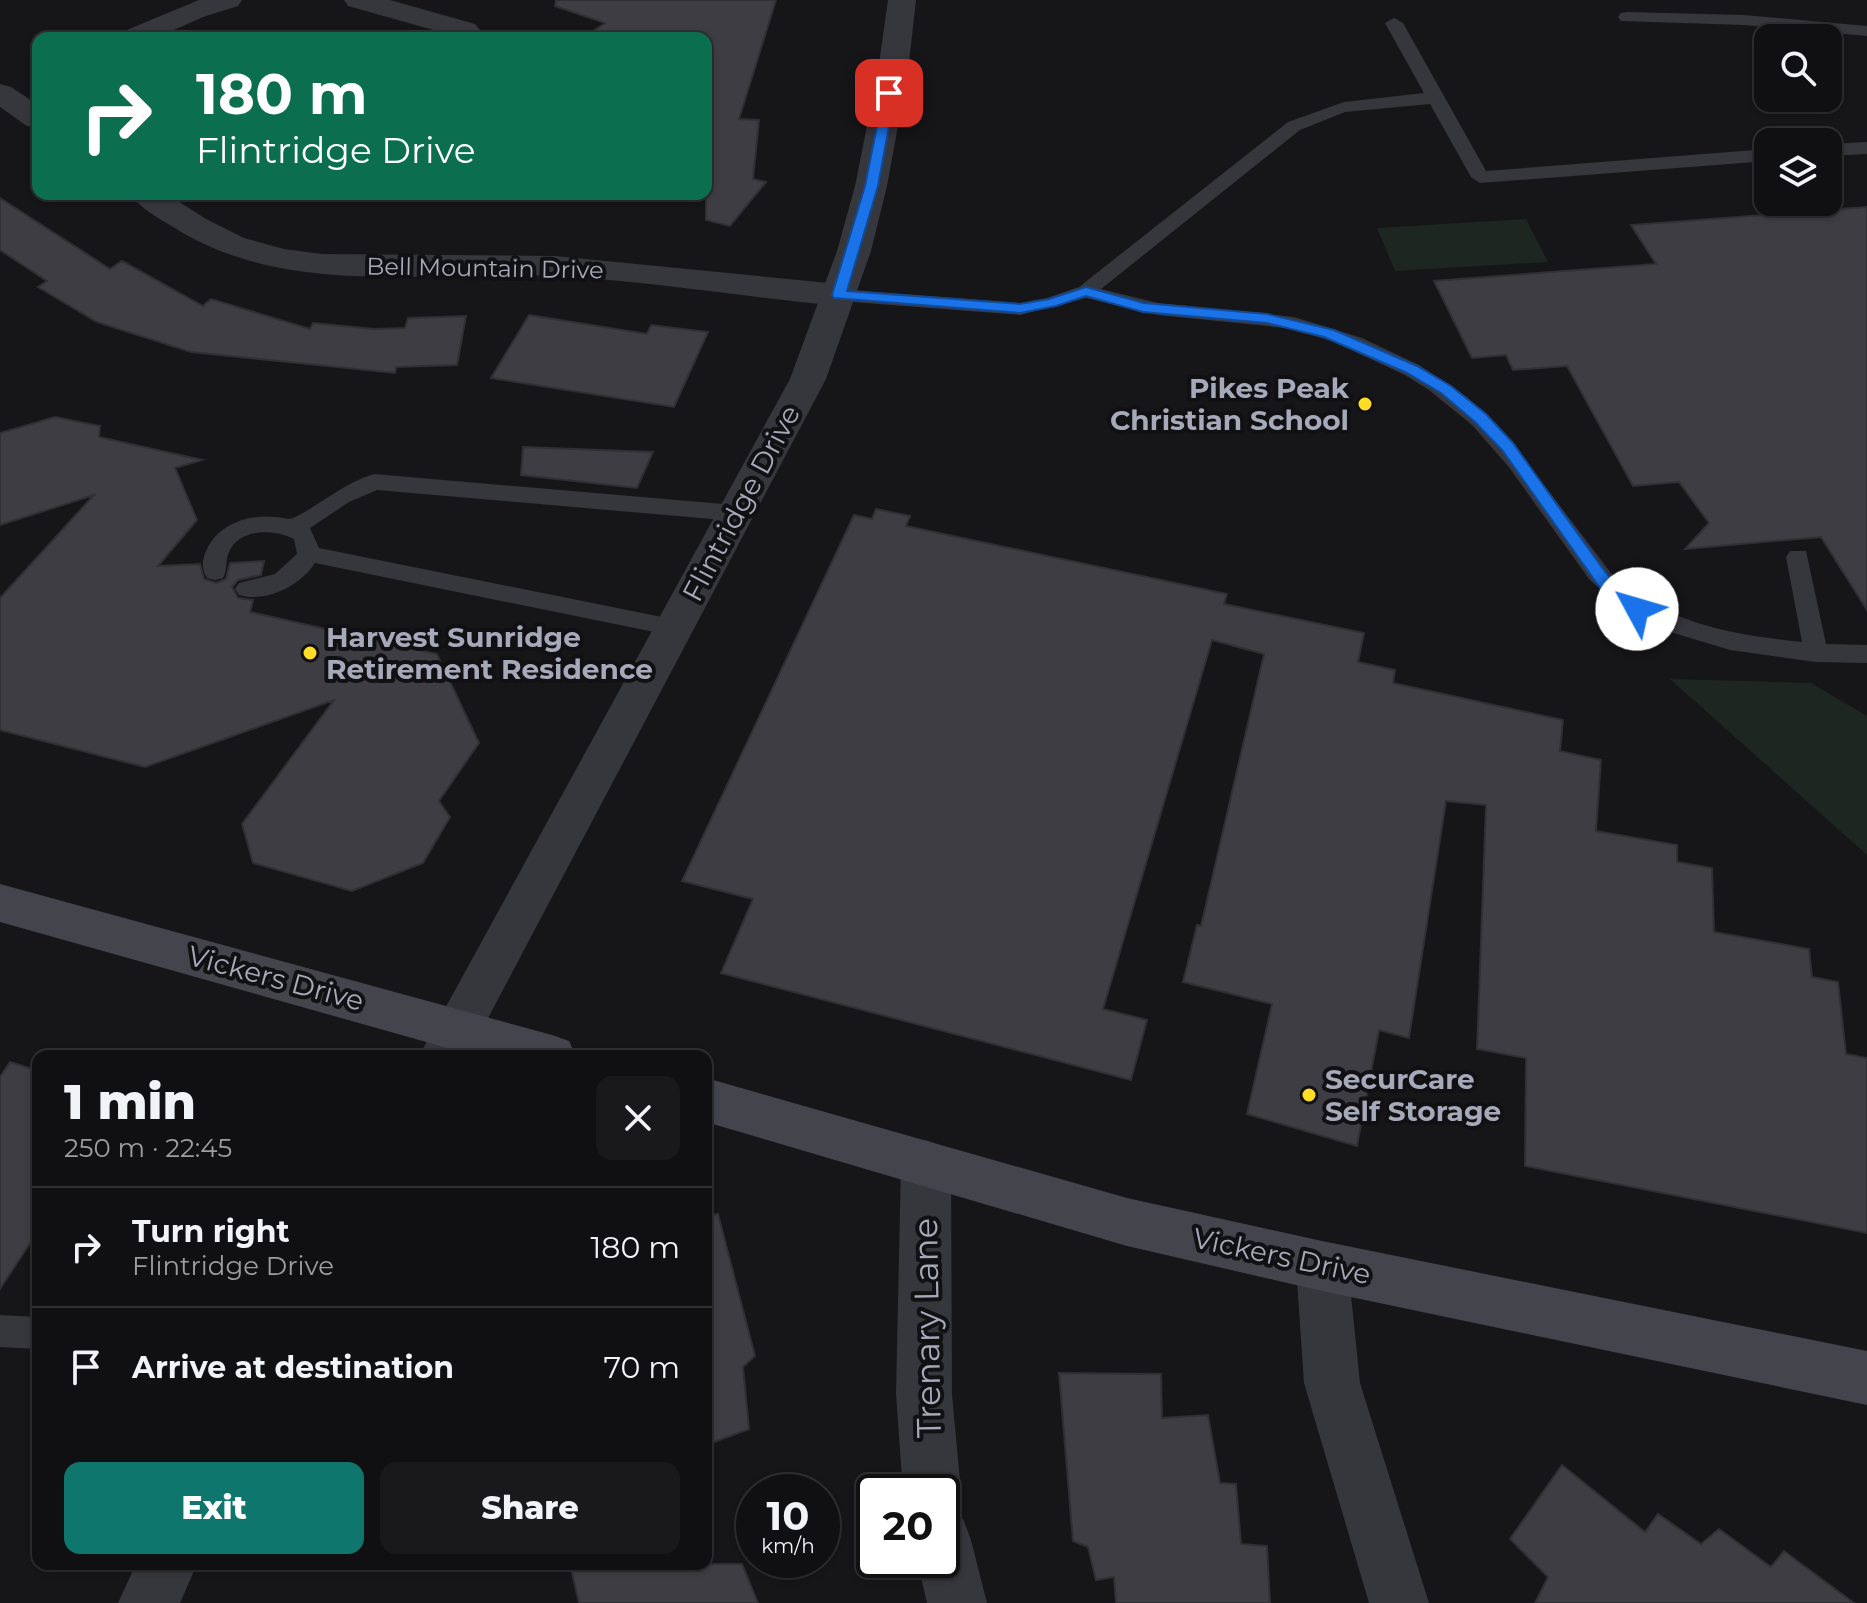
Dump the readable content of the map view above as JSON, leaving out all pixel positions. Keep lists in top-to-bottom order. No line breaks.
{"streets":{"main road":["Vickers Drive"],"street":["Bell Mountain Drive","Flintridge Drive","Trenary Lane"]},"crossings":[["Bell Mountain Drive","Flintridge Drive"],["Flintridge Drive","Vickers Drive"],["Vickers Drive","Trenary Lane"]],"places":["Pikes Peak Christian School","Harvest Sunridge Retirement Residence","SecurCare Self Storage"],"page":{"turn":["180 m","Flintridge Drive"],"heading":["1 min","250 m · 22:45"],"list":[{"name":"Turn right","note":"Flintridge Drive","value":"180 m"},{"name":"Arrive at destination","value":"70 m"}],"buttons":["Exit","Share"],"speed":"10 km/h","limit":"20"}}
